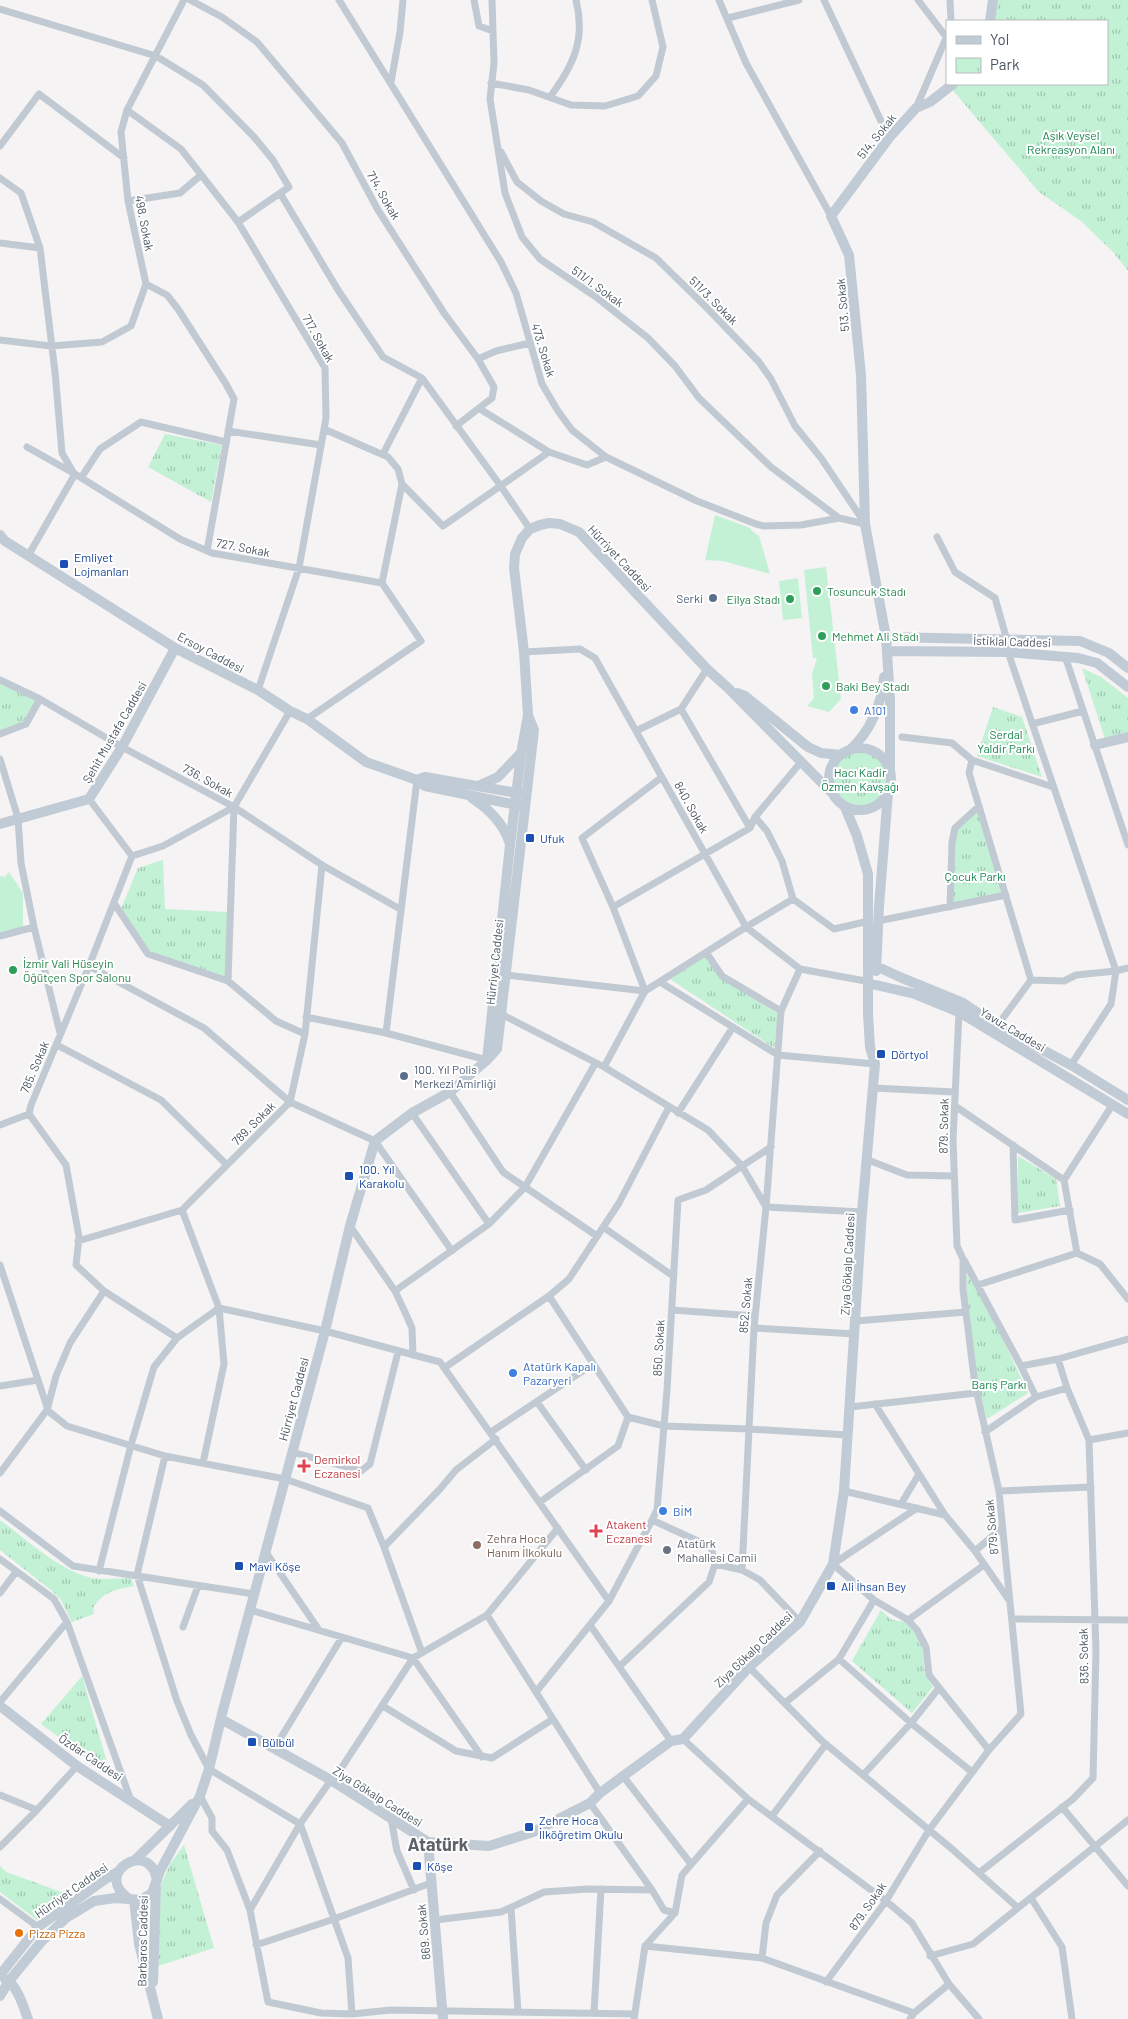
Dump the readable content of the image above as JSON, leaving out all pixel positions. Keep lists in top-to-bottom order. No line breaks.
{"streets":{"main road":["514. Sokak","513. Sokak","Hürriyet Caddesi","İstiklal Caddesi","Ersoy Caddesi","Şehit Mustafa Caddesi","Yavuz Caddesi","Ziya Gökalp Caddesi","Özdar Caddesi","869. Sokak","Barbaros Caddesi"],"street":["714. Sokak","498. Sokak","511/1. Sokak","511/3. Sokak","717. Sokak","473. Sokak","727. Sokak","736. Sokak","840. Sokak","785. Sokak","789. Sokak","879. Sokak","852. Sokak","850. Sokak","836. Sokak"]},"crossings":[["514. Sokak","513. Sokak"],["498. Sokak","717. Sokak"],["511/1. Sokak","511/3. Sokak"],["511/1. Sokak","473. Sokak"],["511/3. Sokak","513. Sokak"],["511/3. Sokak","473. Sokak"],["513. Sokak","473. Sokak"],["513. Sokak","İstiklal Caddesi"],["717. Sokak","727. Sokak"],["717. Sokak","Ersoy Caddesi"],["Hürriyet Caddesi","Ersoy Caddesi"],["Hürriyet Caddesi","840. Sokak"],["Hürriyet Caddesi","Ziya Gökalp Caddesi"],["Hürriyet Caddesi","Özdar Caddesi"],["Hürriyet Caddesi","Barbaros Caddesi"],["Ersoy Caddesi","Şehit Mustafa Caddesi"],["Şehit Mustafa Caddesi","736. Sokak"],["736. Sokak","789. Sokak"],["840. Sokak","Yavuz Caddesi"],["840. Sokak","Ziya Gökalp Caddesi"],["840. Sokak","852. Sokak"],["Yavuz Caddesi","879. Sokak"],["Yavuz Caddesi","Ziya Gökalp Caddesi"],["785. Sokak","789. Sokak"],["Ziya Gökalp Caddesi","869. Sokak"],["852. Sokak","850. Sokak"]],"districts":["Atatürk"],"parks":["Aşık Veysel Rekreasyon Alanı","Serdal Yaldir Parkı","Hacı Kadir Özmen Kavşağı","Çocuk Parkı","Barış Parkı"],"places":{"transit":["Emliyet Lojmanları","Ufuk","Dörtyol","100. Yıl Karakolu","Mavi Köşe","Ali İhsan Bey","Bülbül","Zehre Hoca İlköğretim Okulu","Köşe"],"other":["Tosuncuk Stadı","Serki","Eilya Stadı","Mehmet Ali Stadı","Baki Bey Stadı","A101","İzmir Vali Hüseyin Öğütçen Spor Salonu","100. Yıl Polis Merkezi Amirliği","Atatürk Kapalı Pazaryeri","BİM","Zehra Hoca Hanım İlkokulu","Atatürk Mahallesi Camii","Pizza Pizza"],"health":["Demirkol Eczanesi","Atakent Eczanesi"]},"legend":["Yol","Park"]}
